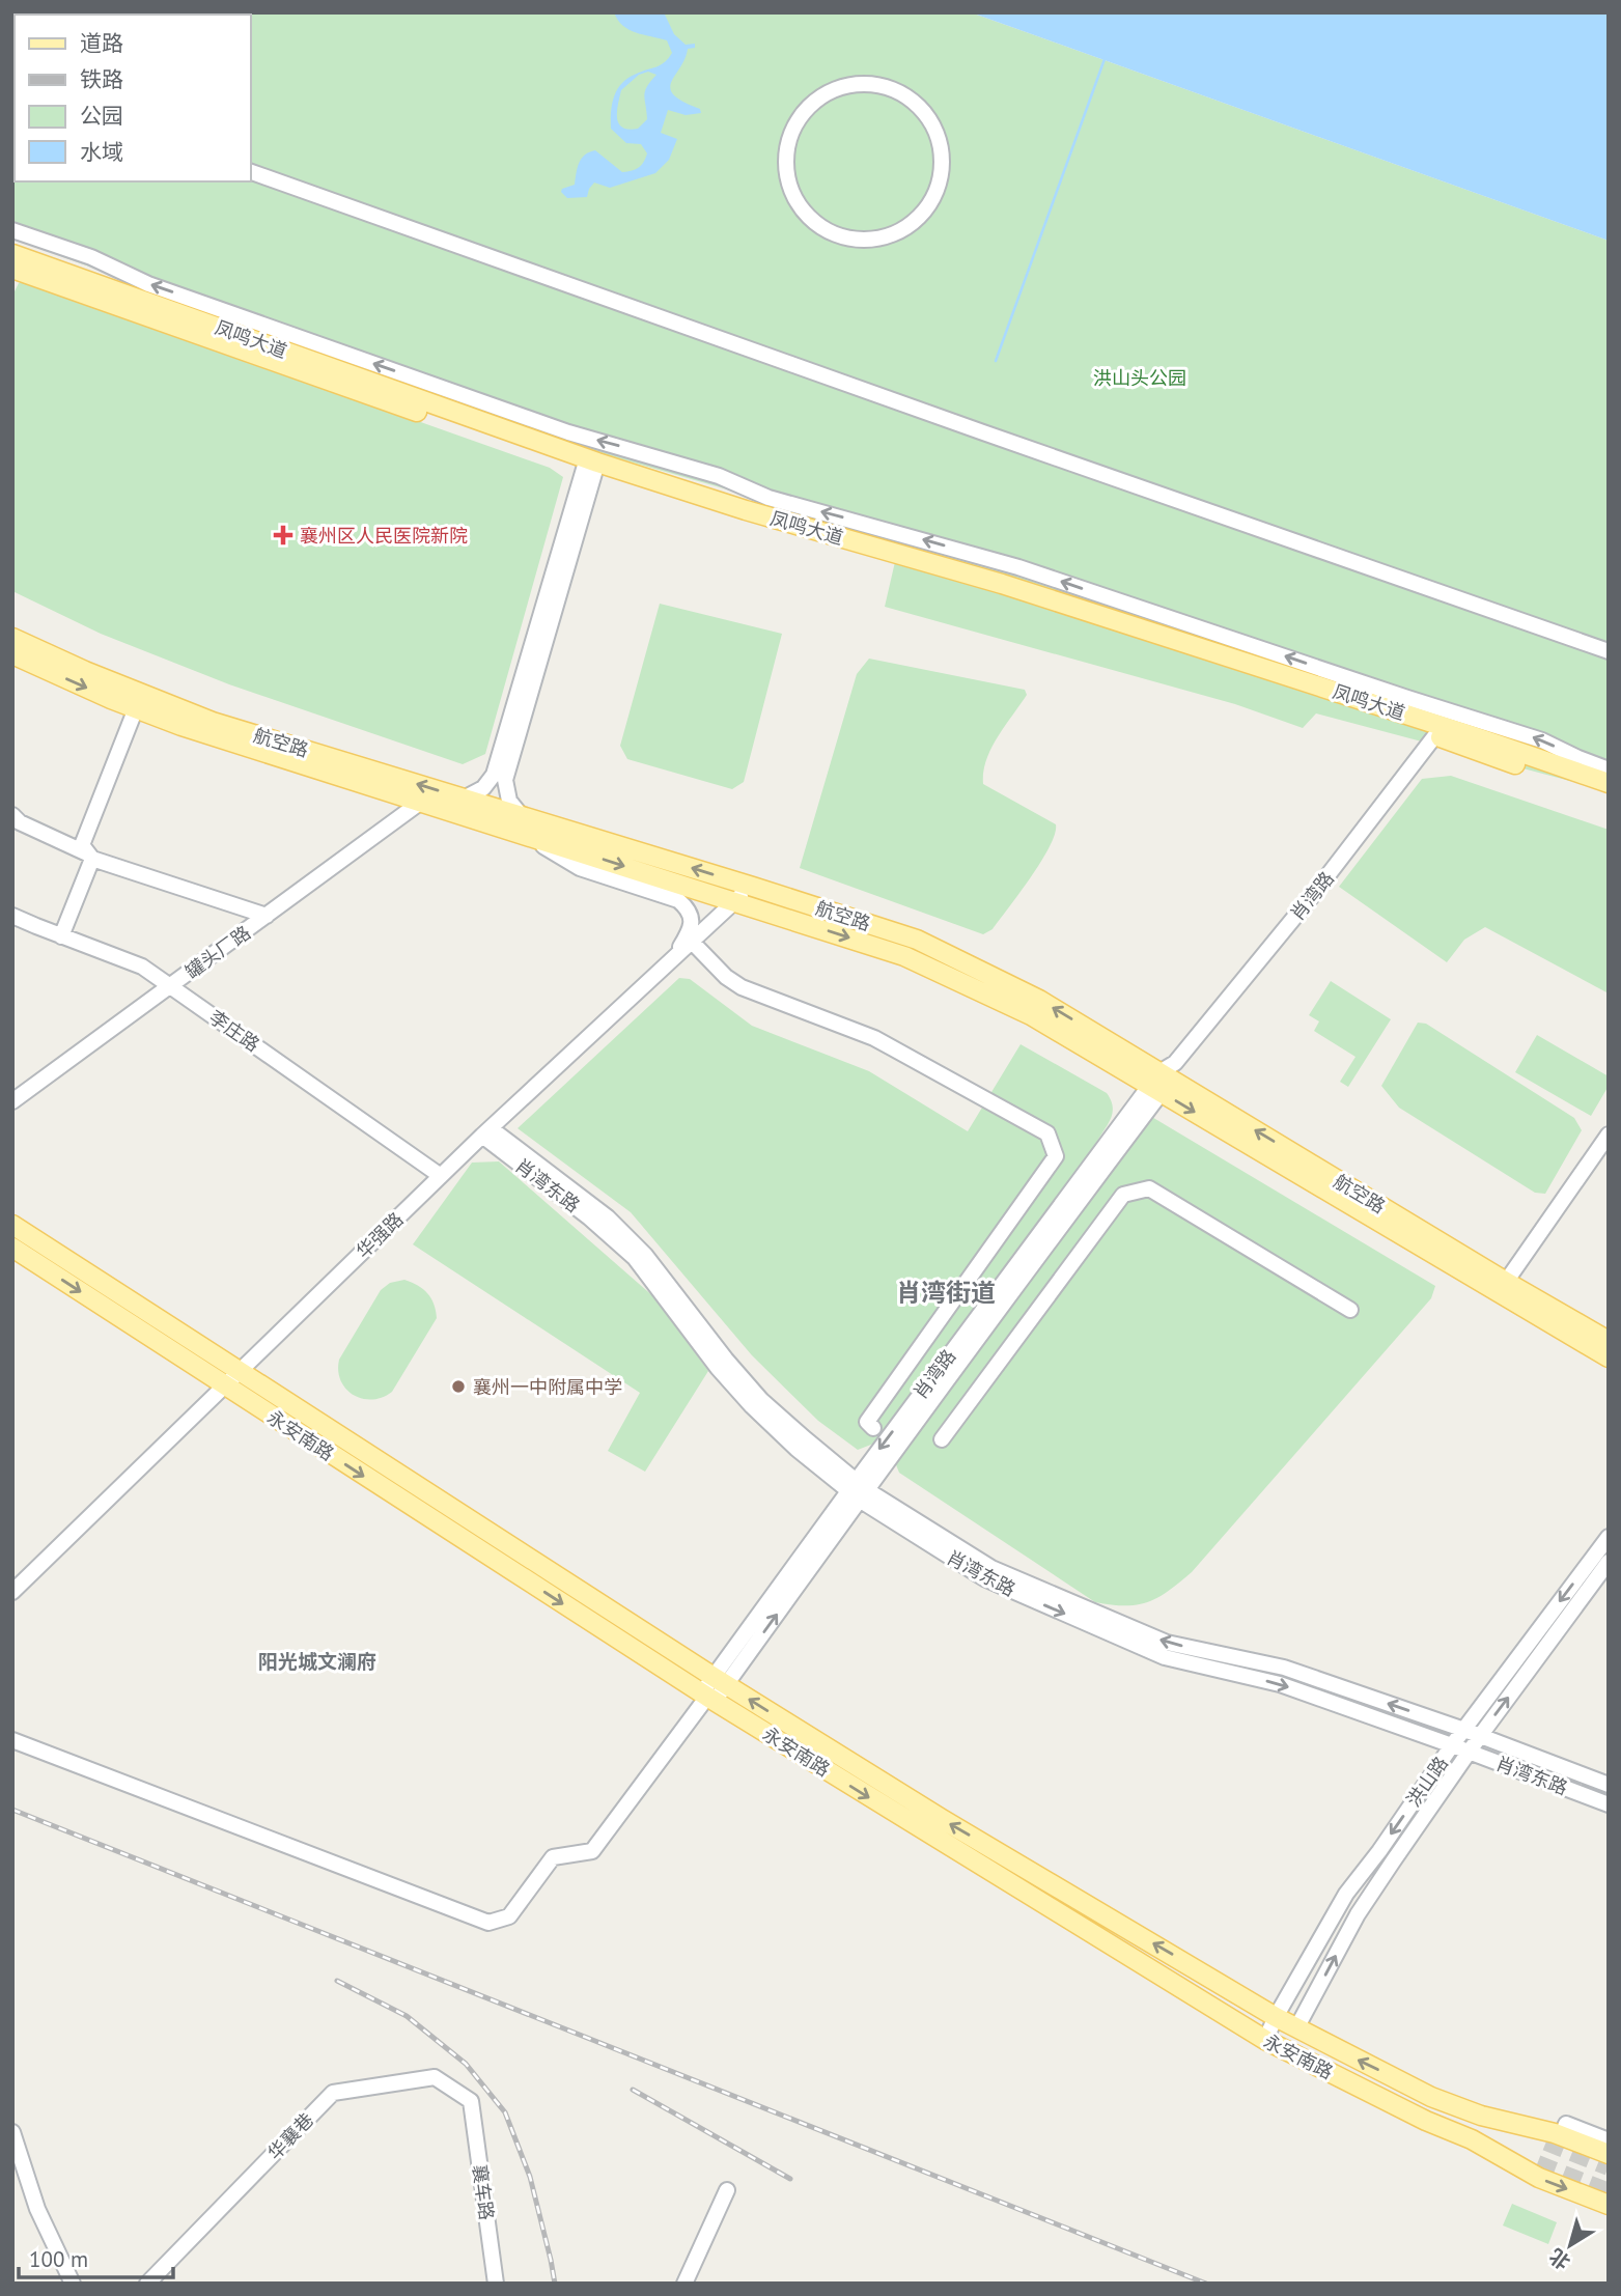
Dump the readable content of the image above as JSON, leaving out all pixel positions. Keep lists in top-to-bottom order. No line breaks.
{"streets":{"main road":["凤鸣大道","航空路","永安南路"],"street":["肖湾路","罐头厂路","李庄路","肖湾东路","华强路","洪山路","华襄巷","襄车路"]},"crossings":[["凤鸣大道","肖湾路"],["航空路","肖湾路"],["航空路","罐头厂路"],["航空路","华强路"],["肖湾路","肖湾东路"],["肖湾路","永安南路"],["罐头厂路","李庄路"],["李庄路","华强路"],["肖湾东路","华强路"],["肖湾东路","洪山路"],["华强路","永安南路"],["永安南路","洪山路"],["华襄巷","襄车路"]],"districts":["肖湾街道","阳光城文澜府"],"parks":["洪山头公园"],"places":{"health":["襄州区人民医院新院"],"other":["襄州一中附属中学"]},"legend":["道路","铁路","公园","水域"],"scale_bar":"100 m","north":"bottom left"}
